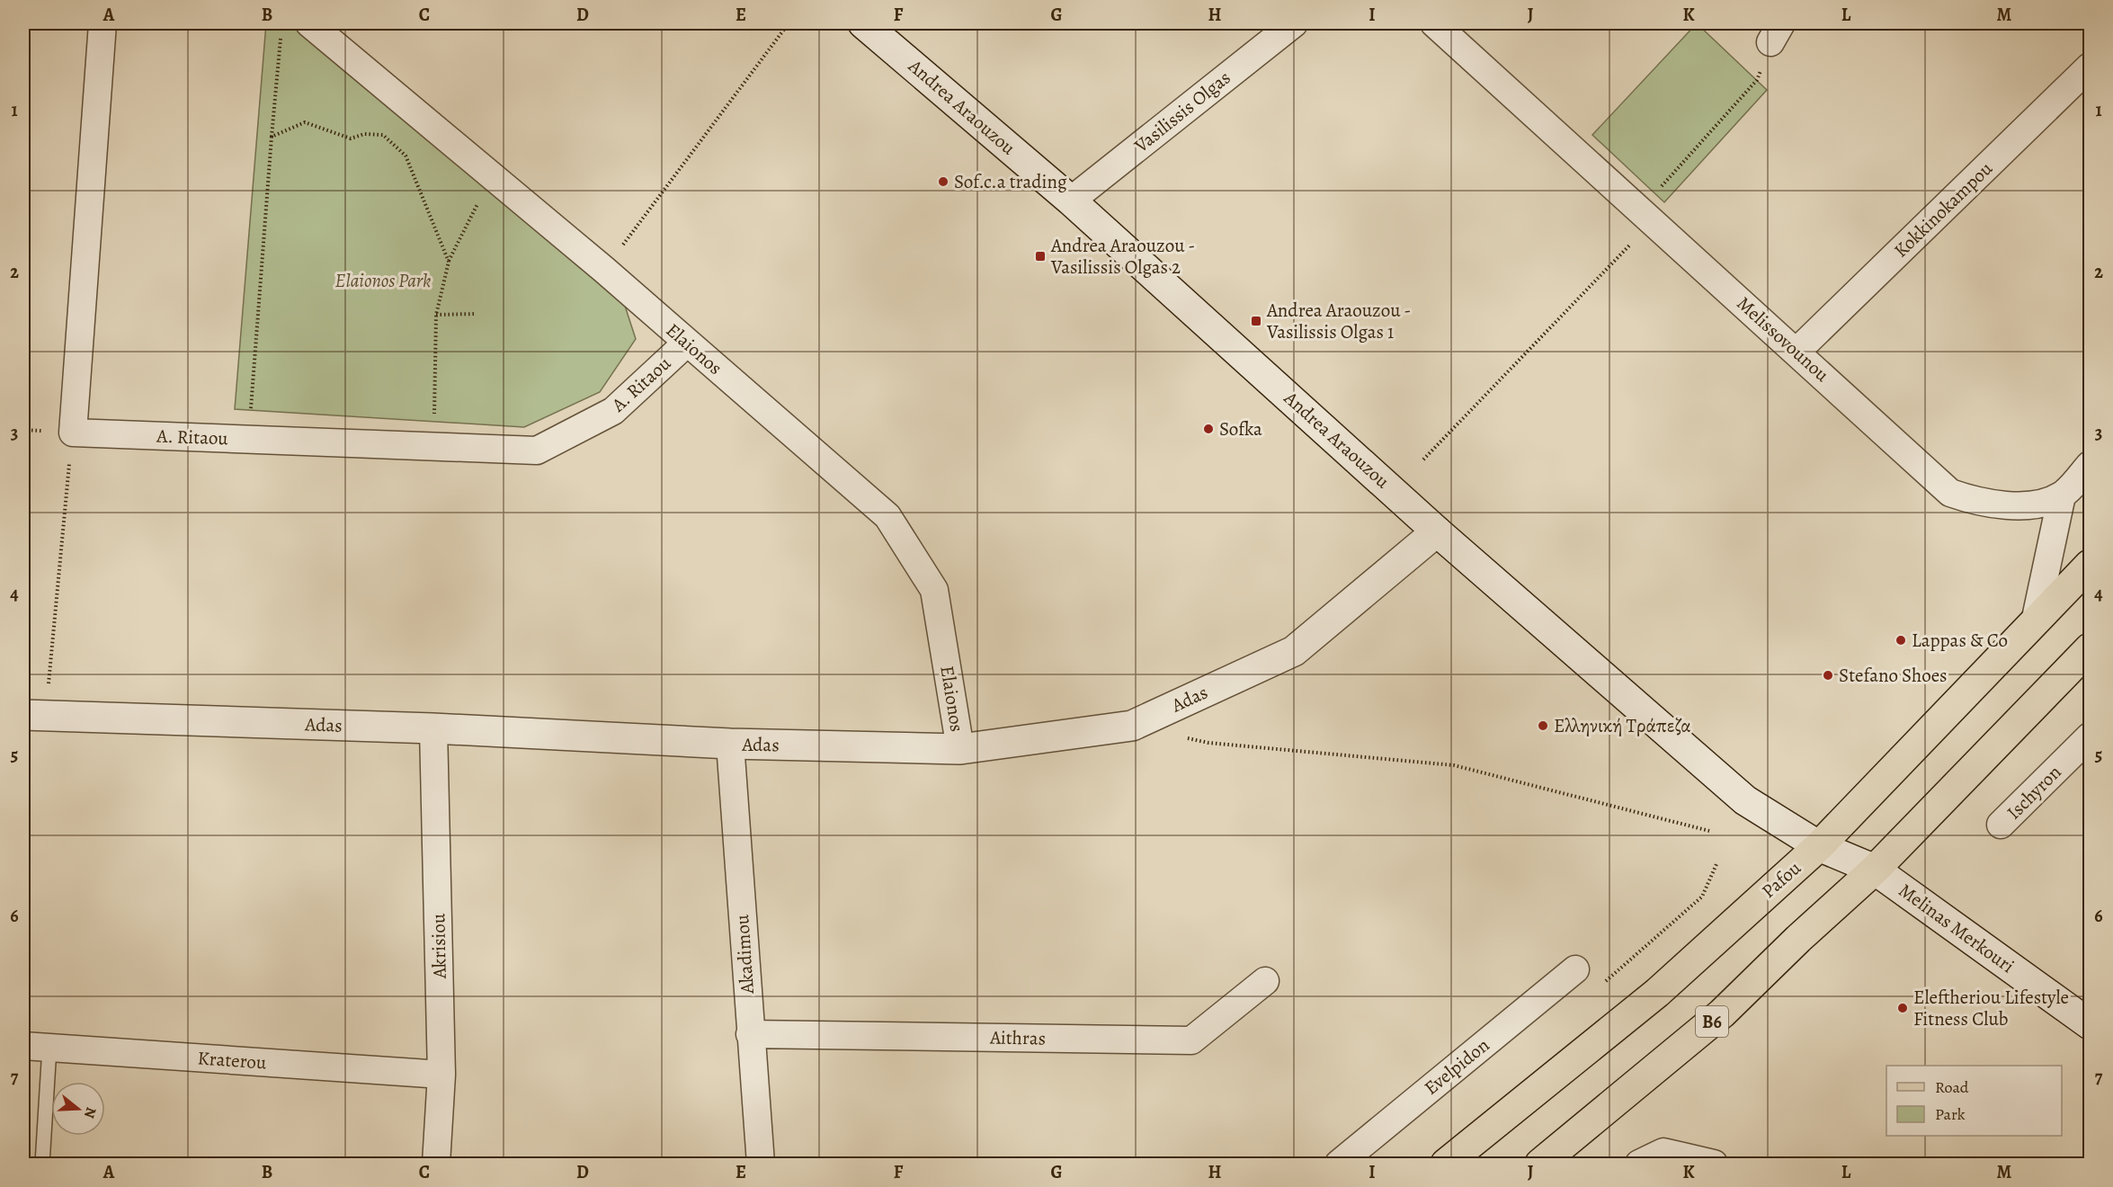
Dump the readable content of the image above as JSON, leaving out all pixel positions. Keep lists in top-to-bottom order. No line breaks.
{"streets":{"main road":["Andrea Araouzou","Adas","Pafou","Melinas Merkouri","B6"],"street":["Vasilissis Olgas","Kokkinokampou","Melissovounou","Elaionos","A. Ritaou","Ischyron","Akrisiou","Akadimou","Aithras","Kraterou","Evelpidon"]},"crossings":[["Andrea Araouzou","Vasilissis Olgas"],["Andrea Araouzou","Adas"],["Andrea Araouzou","Pafou"],["Andrea Araouzou","Melinas Merkouri"],["Kokkinokampou","Melissovounou"],["Elaionos","A. Ritaou"],["Elaionos","Adas"],["Adas","Akrisiou"],["Adas","Akadimou"],["Pafou","Melinas Merkouri"],["Melinas Merkouri","B6"],["Akrisiou","Kraterou"],["Akadimou","Aithras"]],"parks":["Elaionos Park"],"places":{"other":["Sof.c.a trading","Sofka","Lappas & Co","Stefano Shoes","Ελληνική Τράπεζα","Eleftheriou Lifestyle Fitness Club"],"transit":["Andrea Araouzou - Vasilissis Olgas 2","Andrea Araouzou - Vasilissis Olgas 1"]},"legend":["Road","Park"],"north":"right","grid":{"columns":["A","B","C","D","E","F","G","H","I","J","K","L","M"],"rows":["1","2","3","4","5","6","7"]}}
